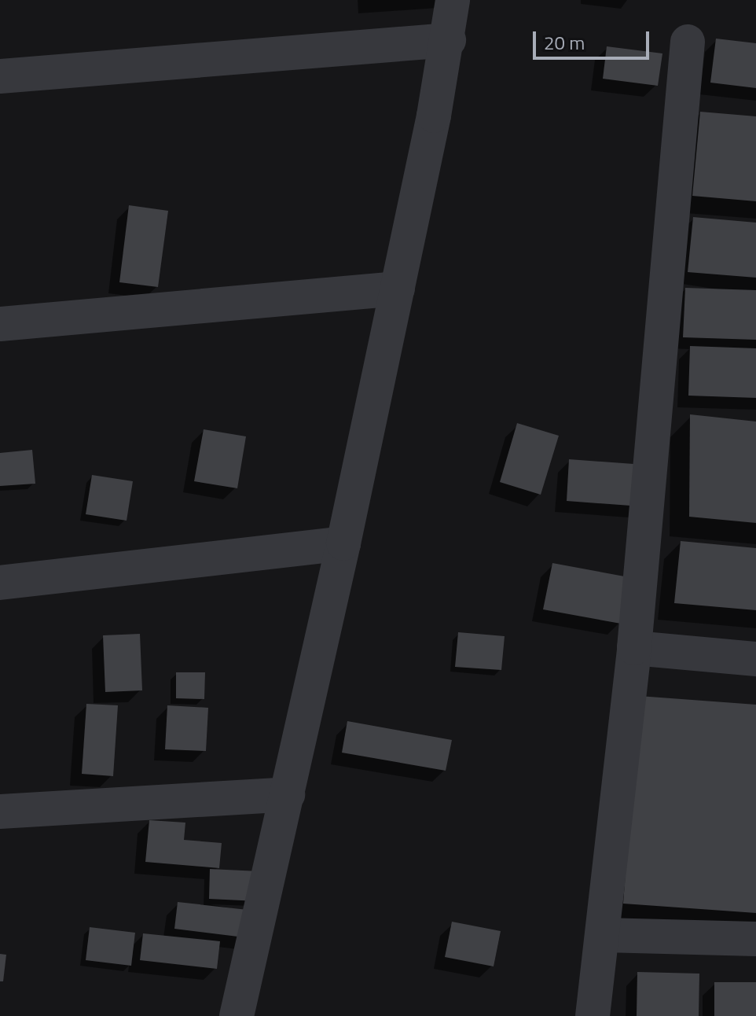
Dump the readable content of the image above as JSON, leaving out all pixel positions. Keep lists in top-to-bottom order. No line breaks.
{"scale_bar":"20 m"}
